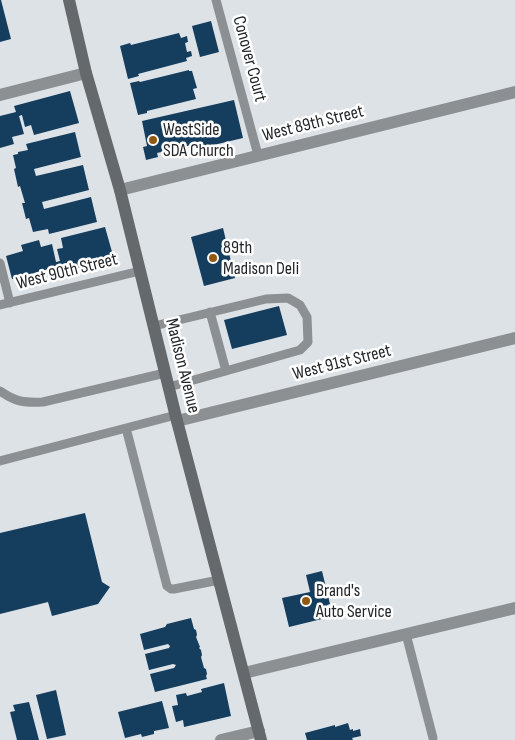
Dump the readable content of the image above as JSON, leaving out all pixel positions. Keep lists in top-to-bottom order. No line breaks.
{"streets":{"street":["West 89th Street","West 91st Street","Madison Avenue"],"lane":["Conover Court","West 90th Street"]},"crossings":[["Conover Court","West 89th Street"],["West 89th Street","Madison Avenue"],["West 90th Street","Madison Avenue"],["West 91st Street","Madison Avenue"]],"places":["WestSide SDA Church","89th Madison Deli","Brand's Auto Service"]}
